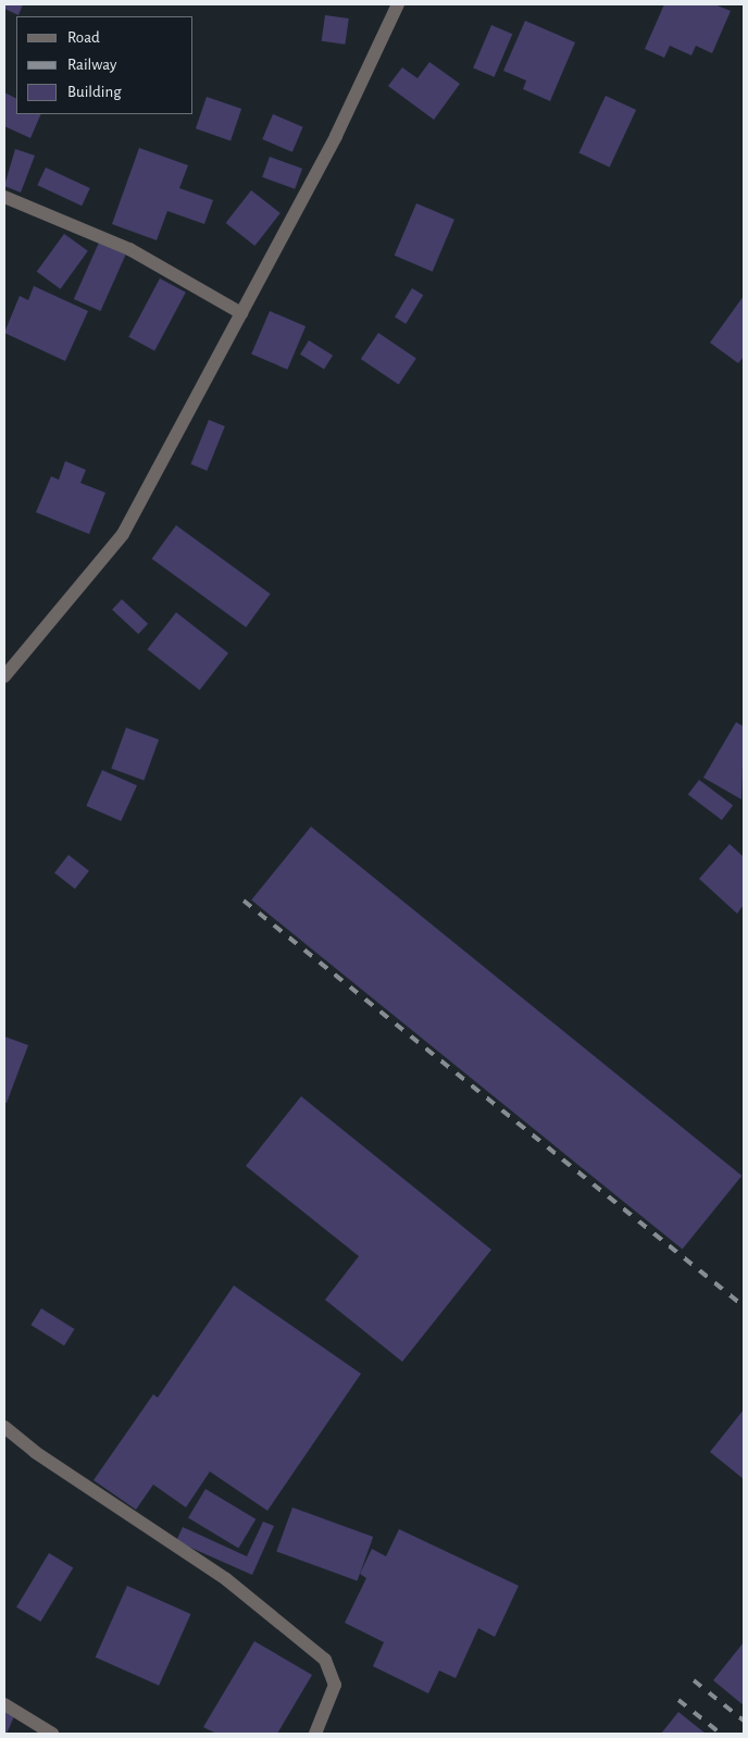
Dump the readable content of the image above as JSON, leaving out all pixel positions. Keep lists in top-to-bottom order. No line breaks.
{"legend":["Road","Railway","Building"]}
